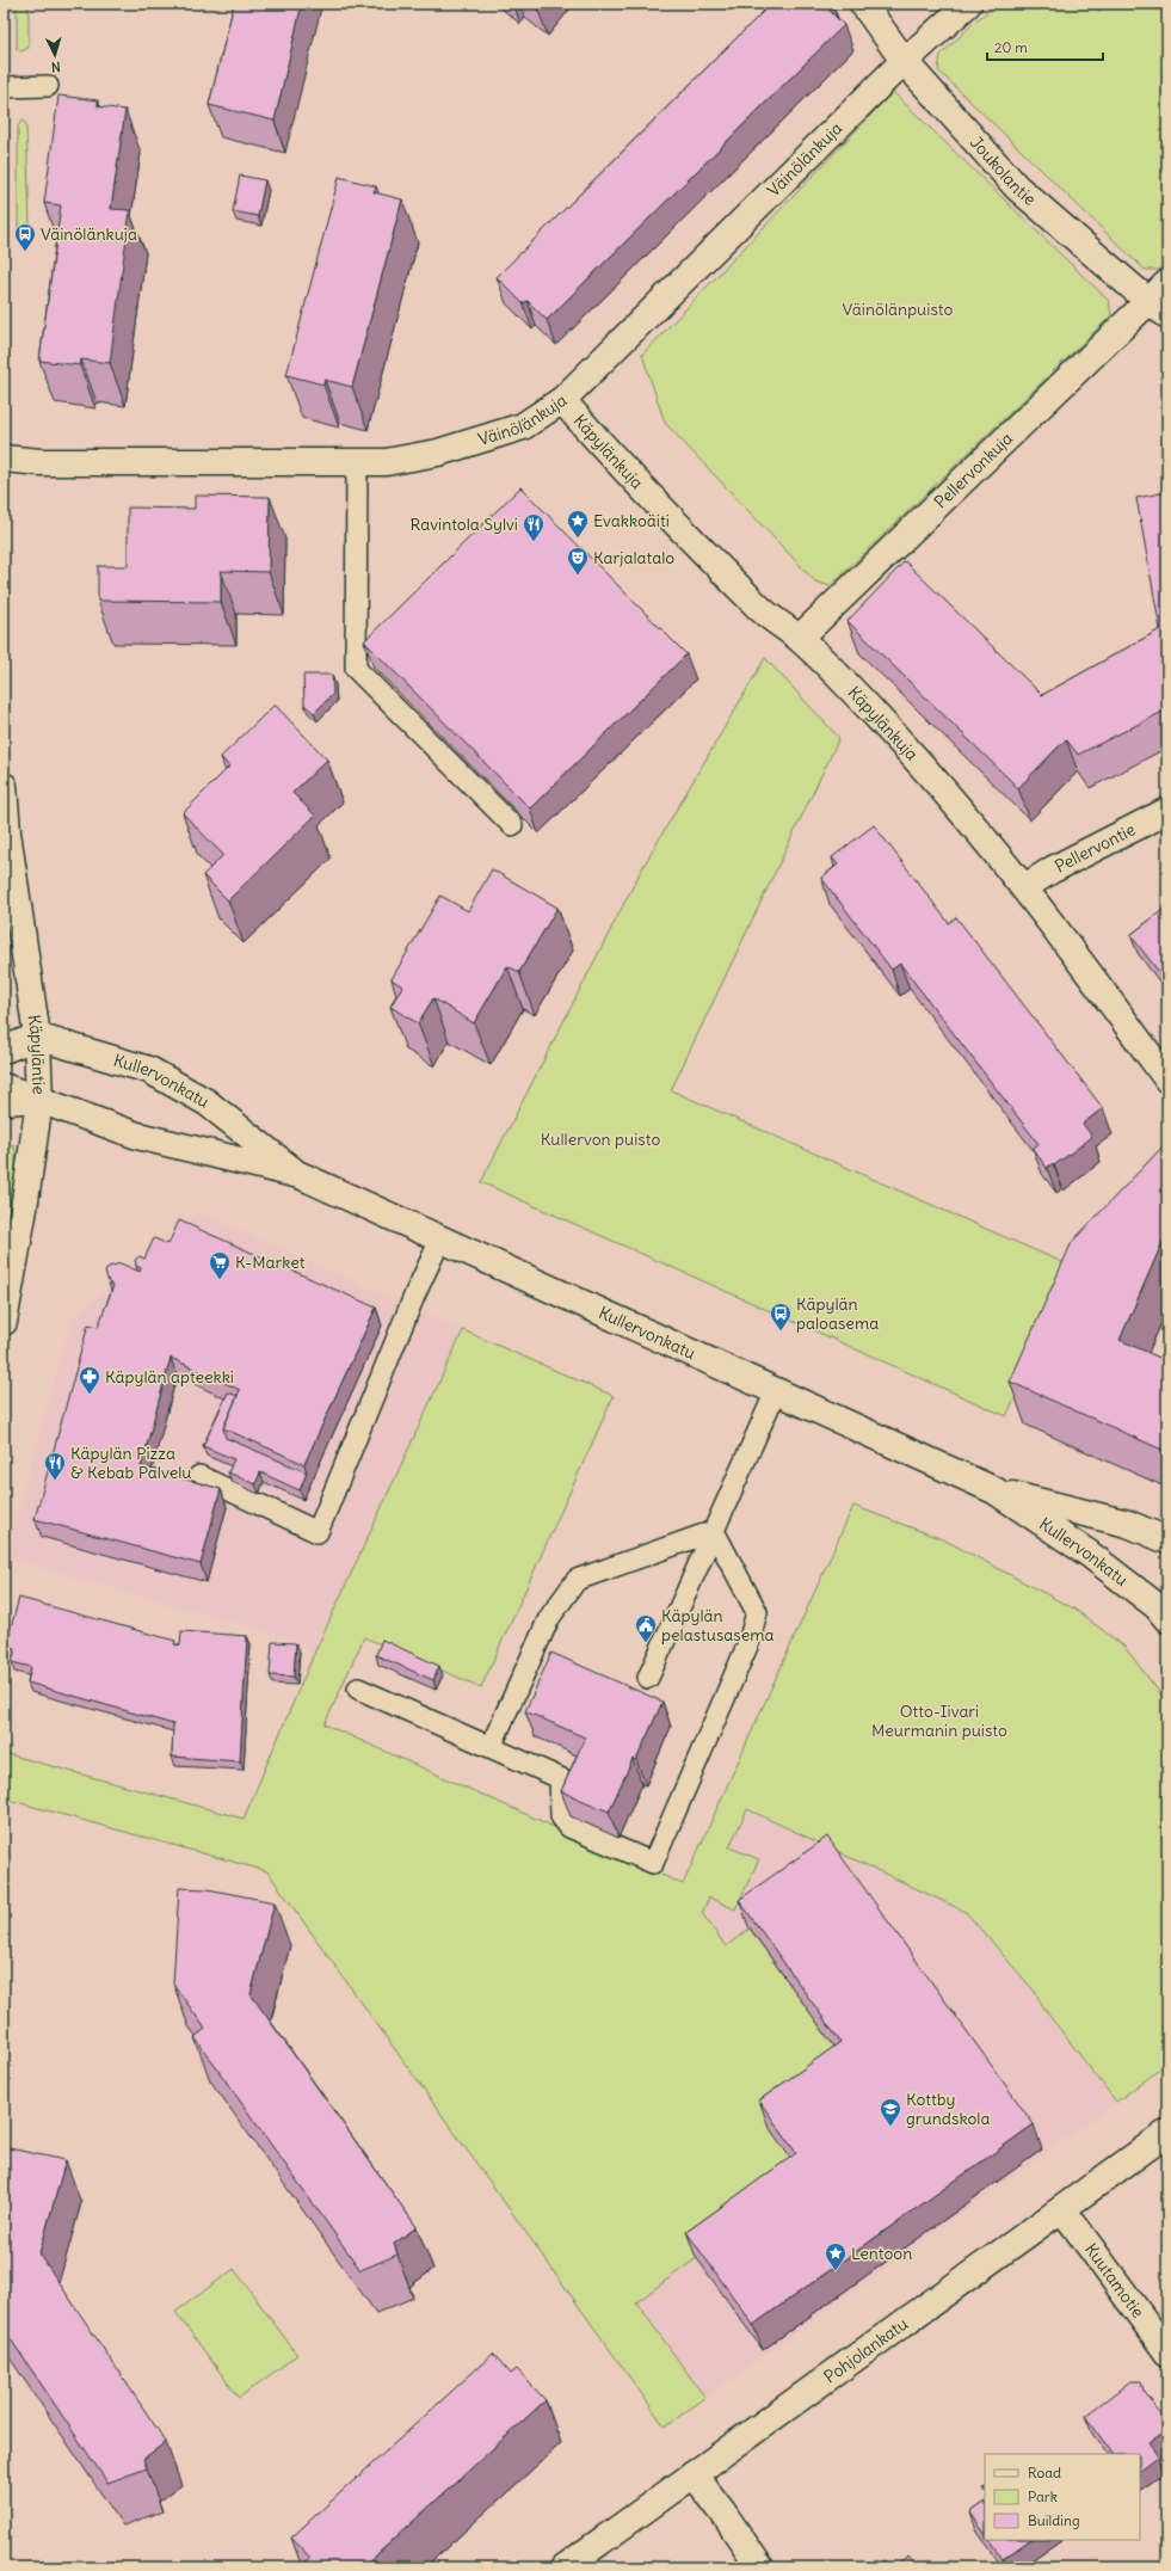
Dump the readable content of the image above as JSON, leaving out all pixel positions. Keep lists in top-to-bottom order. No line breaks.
{"streets":{"street":["Väinölänkuja","Joukolantie","Käpylänkuja","Pellervonkuja","Pellervontie","Käpyläntie","Kullervonkatu","Kuutamotie","Pohjolankatu"]},"crossings":[["Väinölänkuja","Joukolantie"],["Väinölänkuja","Käpylänkuja"],["Joukolantie","Pellervonkuja"],["Käpylänkuja","Pellervonkuja"],["Käpylänkuja","Pellervontie"],["Käpyläntie","Kullervonkatu"],["Kuutamotie","Pohjolankatu"]],"parks":["Väinölänpuisto","Kullervon puisto","Otto-Iivari Meurmanin puisto"],"places":{"bus stop":["Väinölänkuja","Käpylän paloasema"],"place":["Evakkoäiti","Lentoon"],"restaurant":["Ravintola Sylvi","Käpylän Pizza & Kebab Palvelu"],"theatre":["Karjalatalo"],"supermarket":["K-Market"],"pharmacy":["Käpylän apteekki"],"public building":["Käpylän pelastusasema"],"school or university":["Kottby grundskola"]},"legend":["Road","Park","Building"],"scale_bar":"20 m","north":"bottom"}
